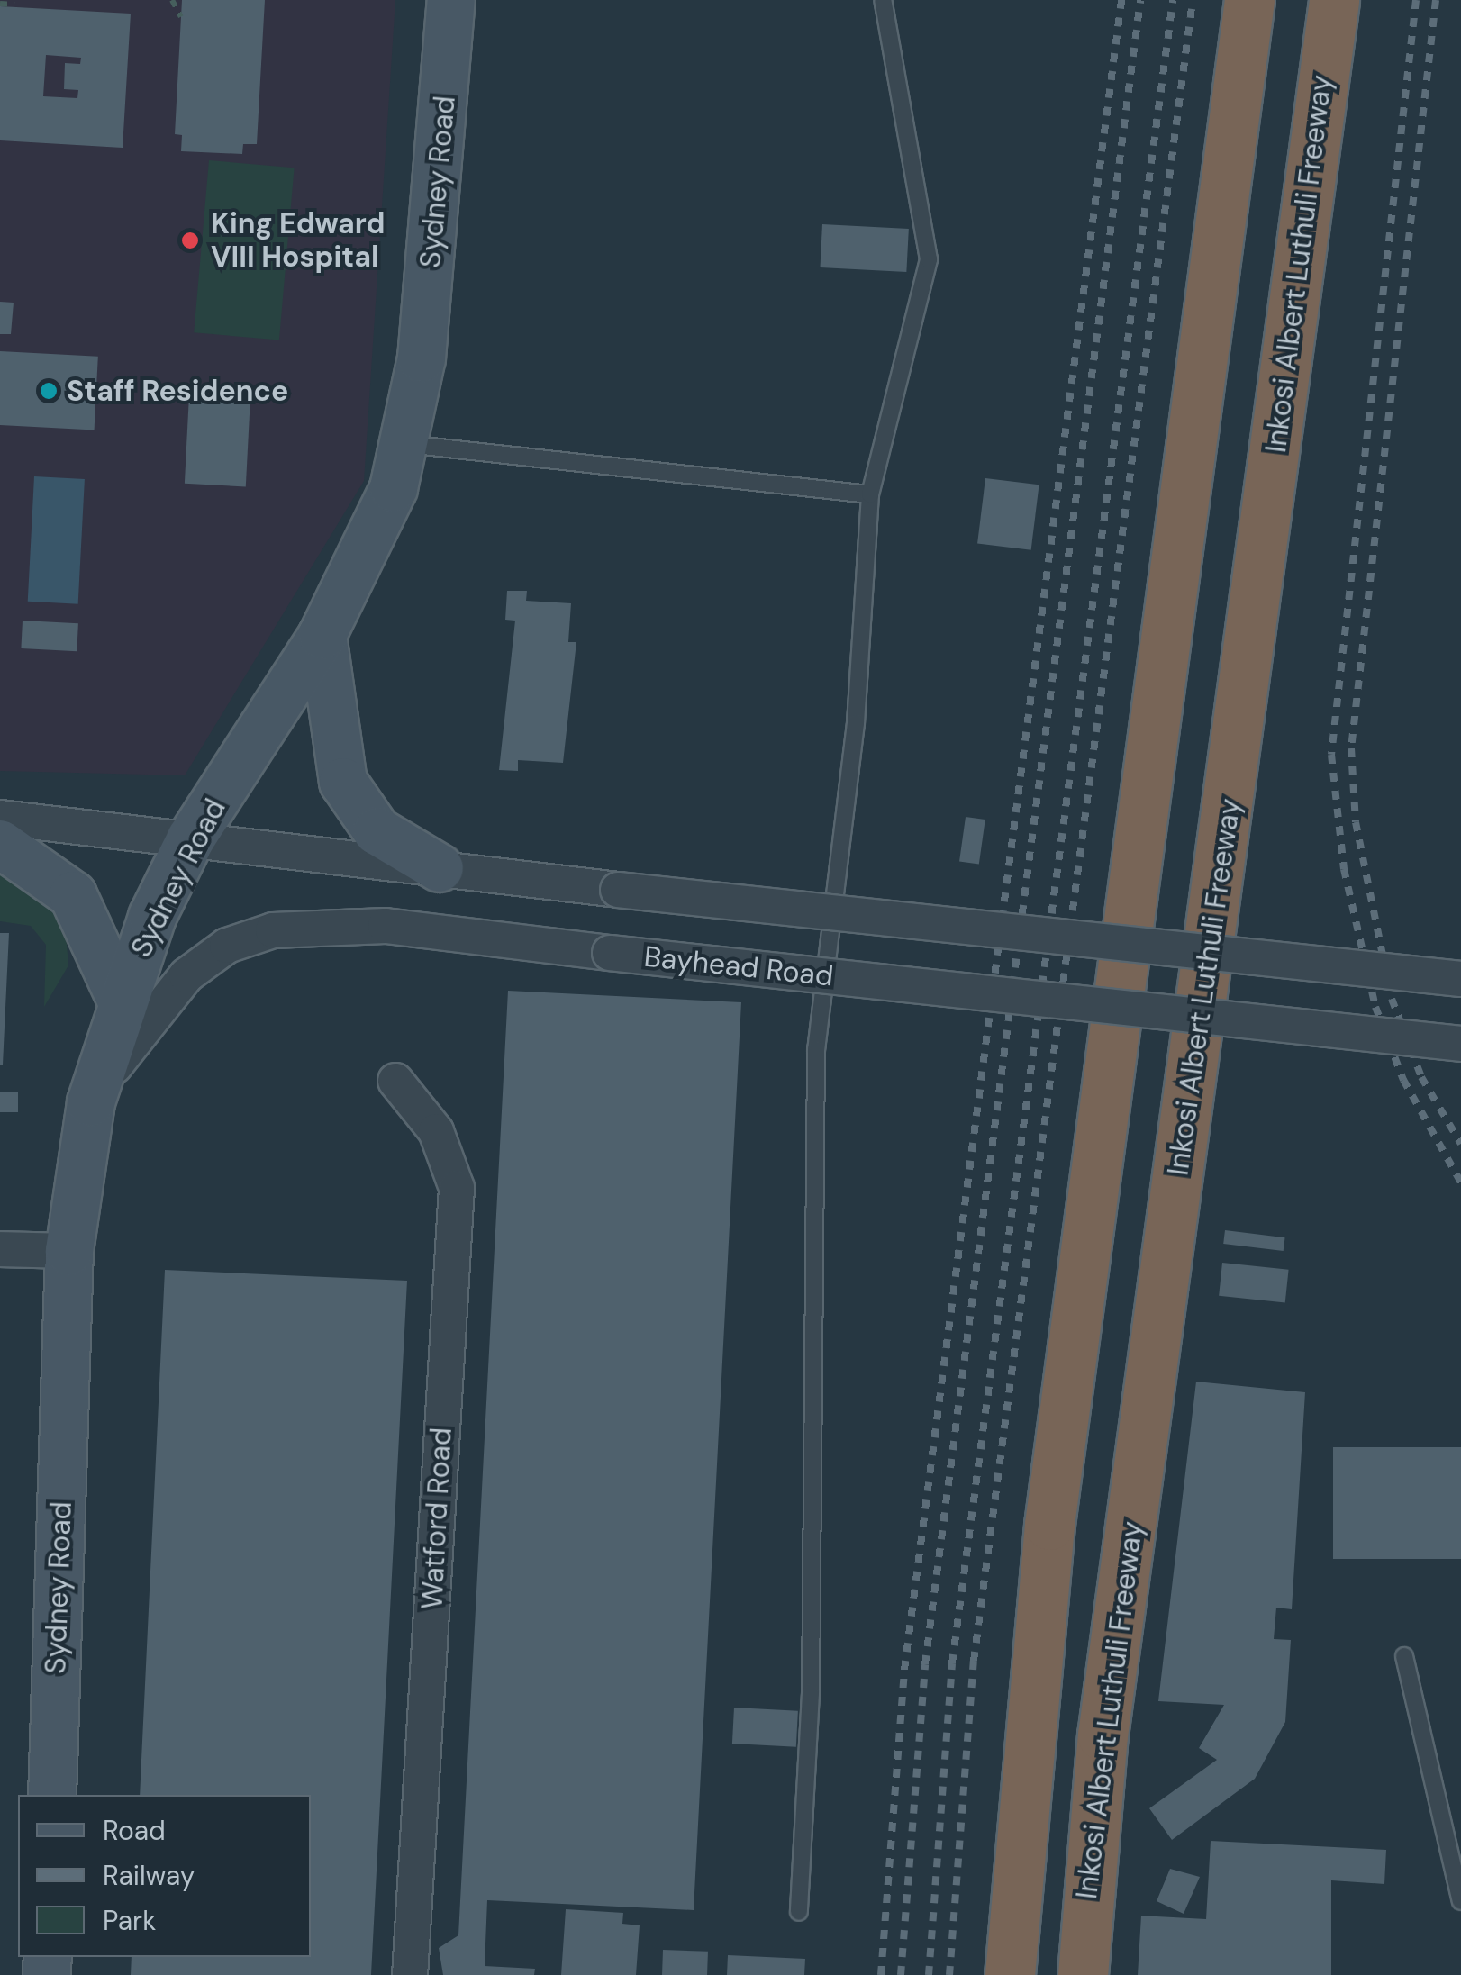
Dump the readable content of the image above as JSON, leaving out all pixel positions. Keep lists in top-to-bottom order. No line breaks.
{"streets":{"highway":["Inkosi Albert Luthuli Freeway"],"main road":["Sydney Road"],"street":["Bayhead Road","Watford Road"]},"crossings":[["Sydney Road","Bayhead Road"]],"places":["King Edward VIII Hospital","Staff Residence"],"legend":["Road","Railway","Park"]}
